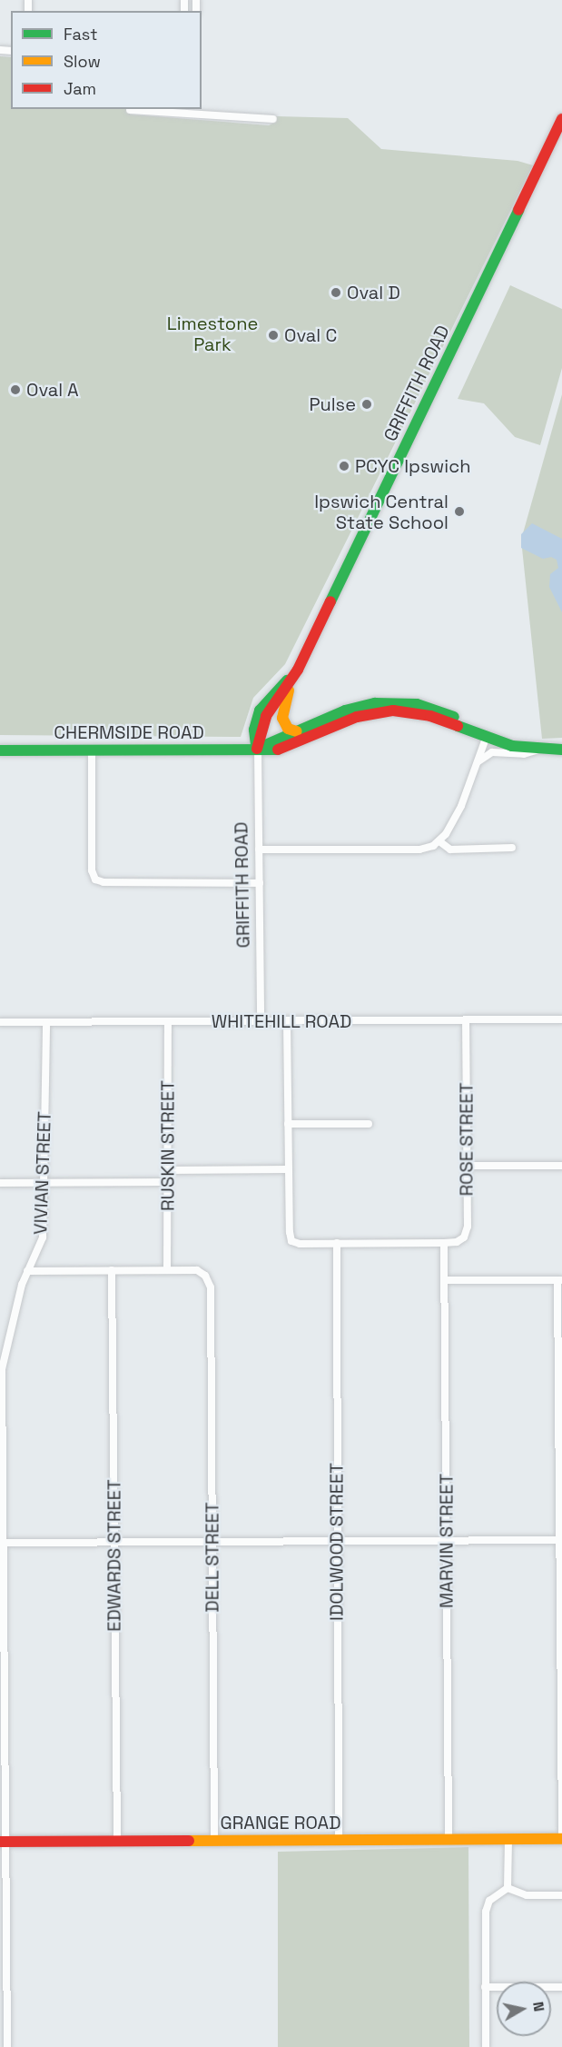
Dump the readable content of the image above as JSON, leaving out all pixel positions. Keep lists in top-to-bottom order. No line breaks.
{"streets":{"main road":["GRIFFITH ROAD","CHERMSIDE ROAD","GRANGE ROAD"],"street":["WHITEHILL ROAD","ROSE STREET","RUSKIN STREET","VIVIAN STREET","MARVIN STREET","IDOLWOOD STREET","EDWARDS STREET","DELL STREET"]},"crossings":[["GRIFFITH ROAD","CHERMSIDE ROAD"],["GRIFFITH ROAD","WHITEHILL ROAD"],["WHITEHILL ROAD","ROSE STREET"],["WHITEHILL ROAD","RUSKIN STREET"],["WHITEHILL ROAD","VIVIAN STREET"],["ROSE STREET","MARVIN STREET"],["RUSKIN STREET","DELL STREET"],["VIVIAN STREET","GRANGE ROAD"],["MARVIN STREET","GRANGE ROAD"],["IDOLWOOD STREET","GRANGE ROAD"],["EDWARDS STREET","GRANGE ROAD"],["DELL STREET","GRANGE ROAD"]],"parks":["Limestone Park"],"places":["Oval D","Oval C","Oval A","Pulse","PCYC Ipswich","Ipswich Central State School"],"legend":["Fast","Slow","Jam"],"north":"right"}
